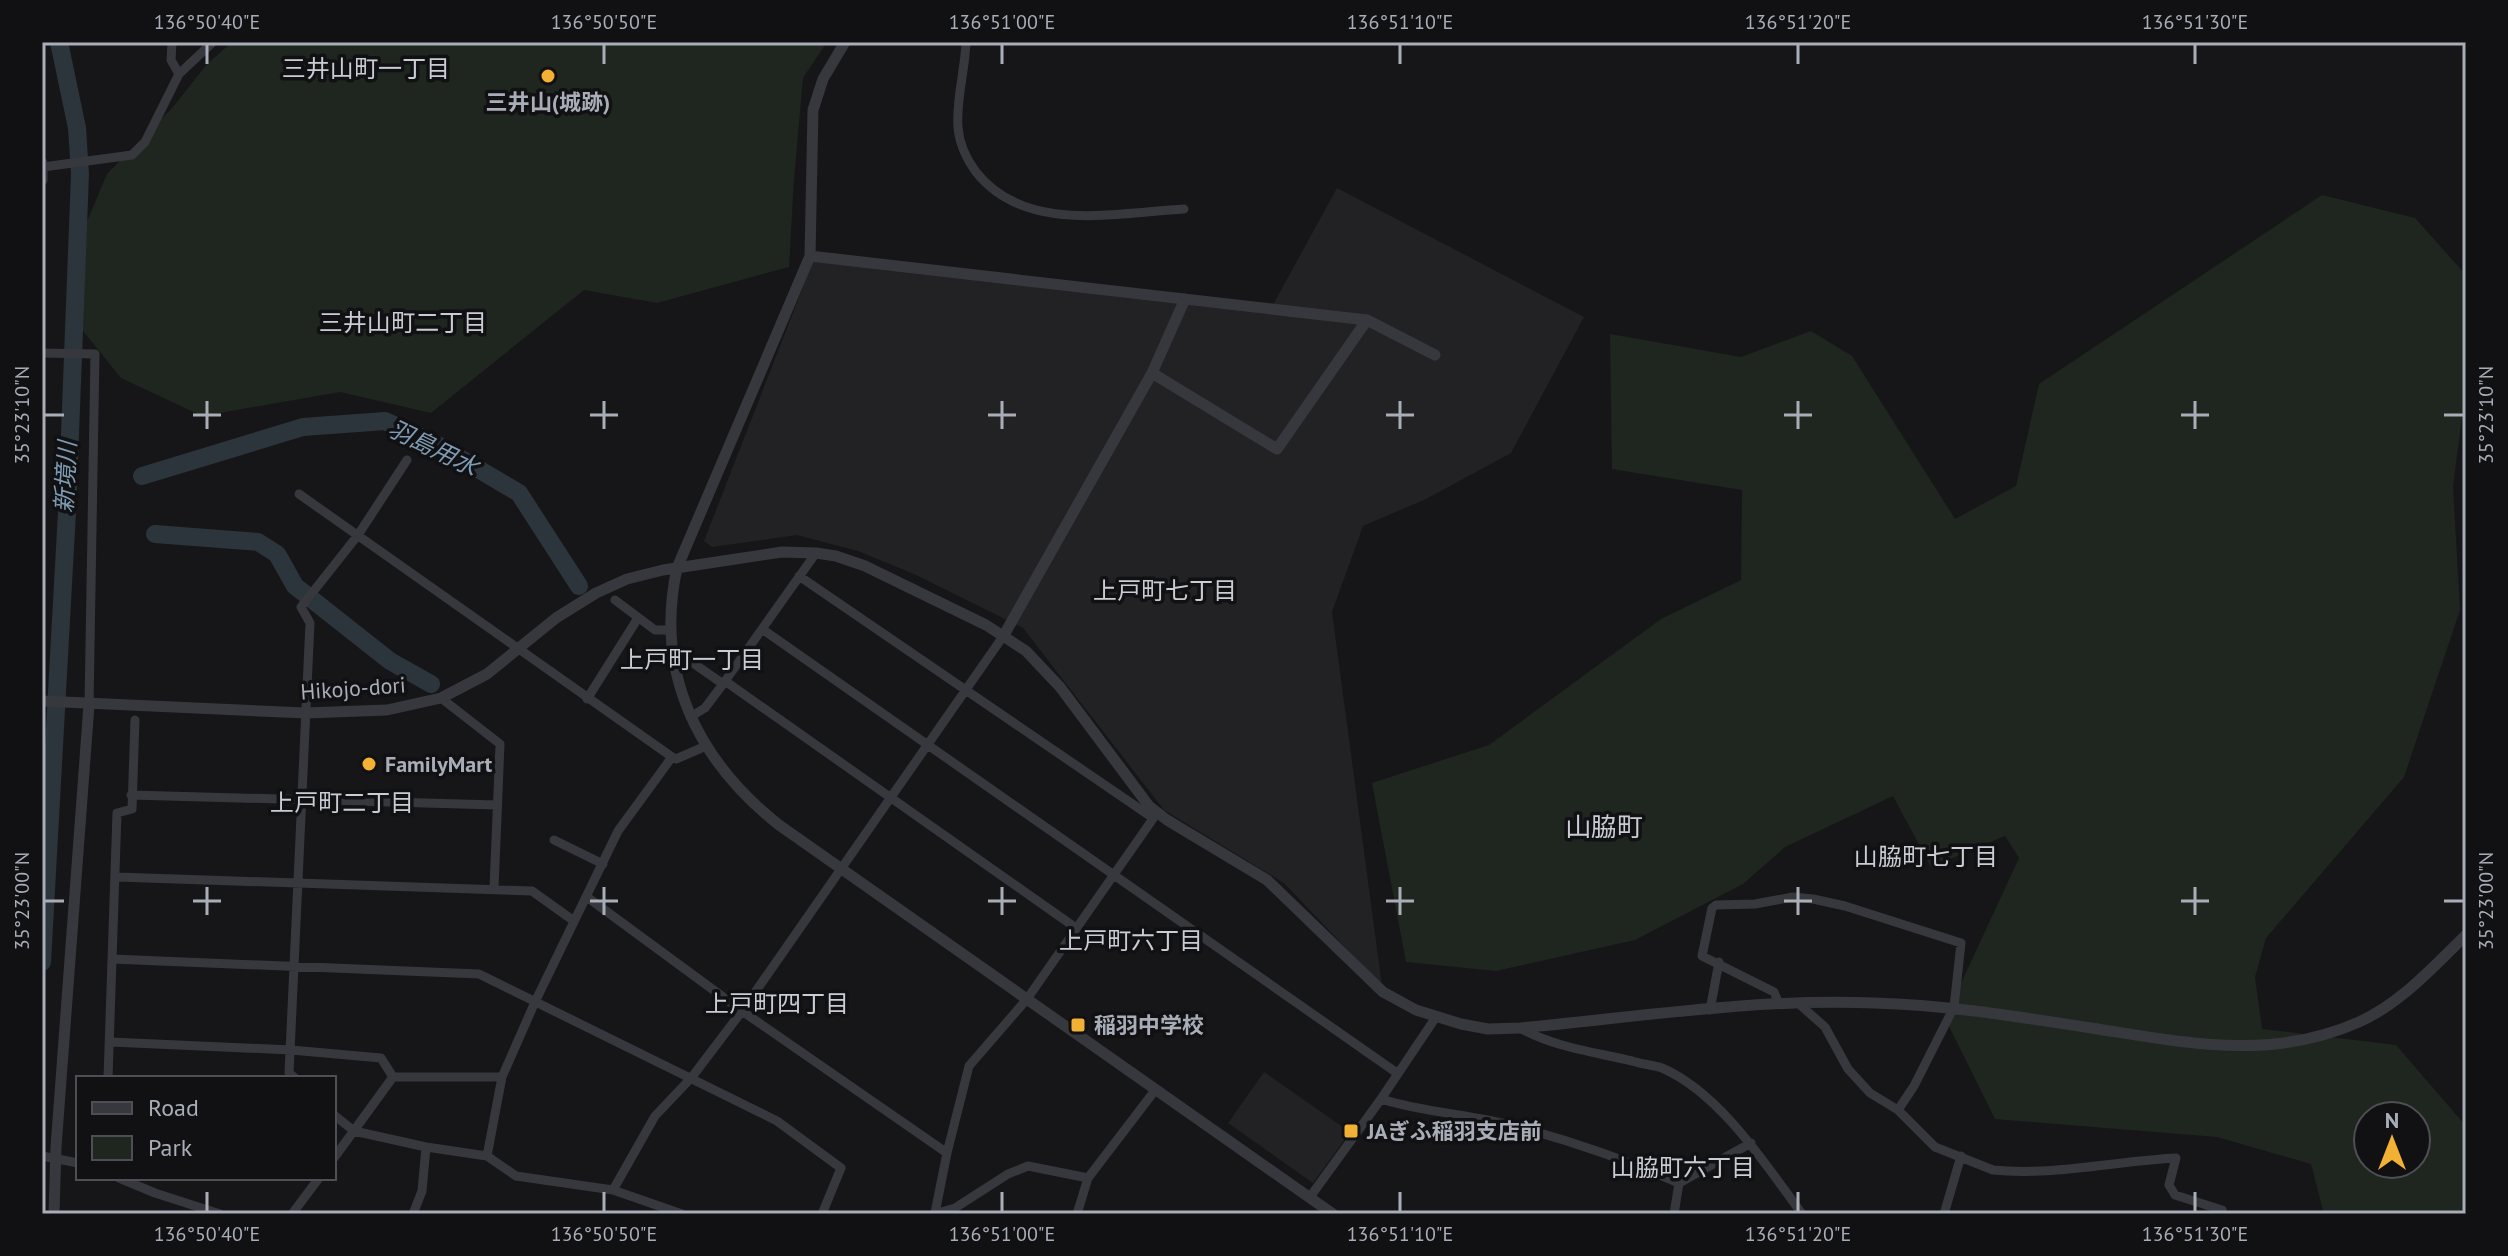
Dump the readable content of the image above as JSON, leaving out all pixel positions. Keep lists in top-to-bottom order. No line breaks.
{"streets":{"street":["Hikojo-dori"]},"districts":["三井山町一丁目","三井山町二丁目","上戸町七丁目","上戸町一丁目","上戸町二丁目","山脇町","山脇町七丁目","上戸町六丁目","上戸町四丁目","山脇町六丁目"],"water":["羽島用水","新境川"],"places":{"other":["三井山(城跡)","FamilyMart"],"transit":["稲羽中学校","JAぎふ稲羽支店前"]},"legend":["Road","Park"],"north":"top","coordinates":["136°50'40\"E","136°50'50\"E","136°51'00\"E","136°51'10\"E","136°51'20\"E","136°51'30\"E","35°23'10\"N","35°23'00\"N"]}
